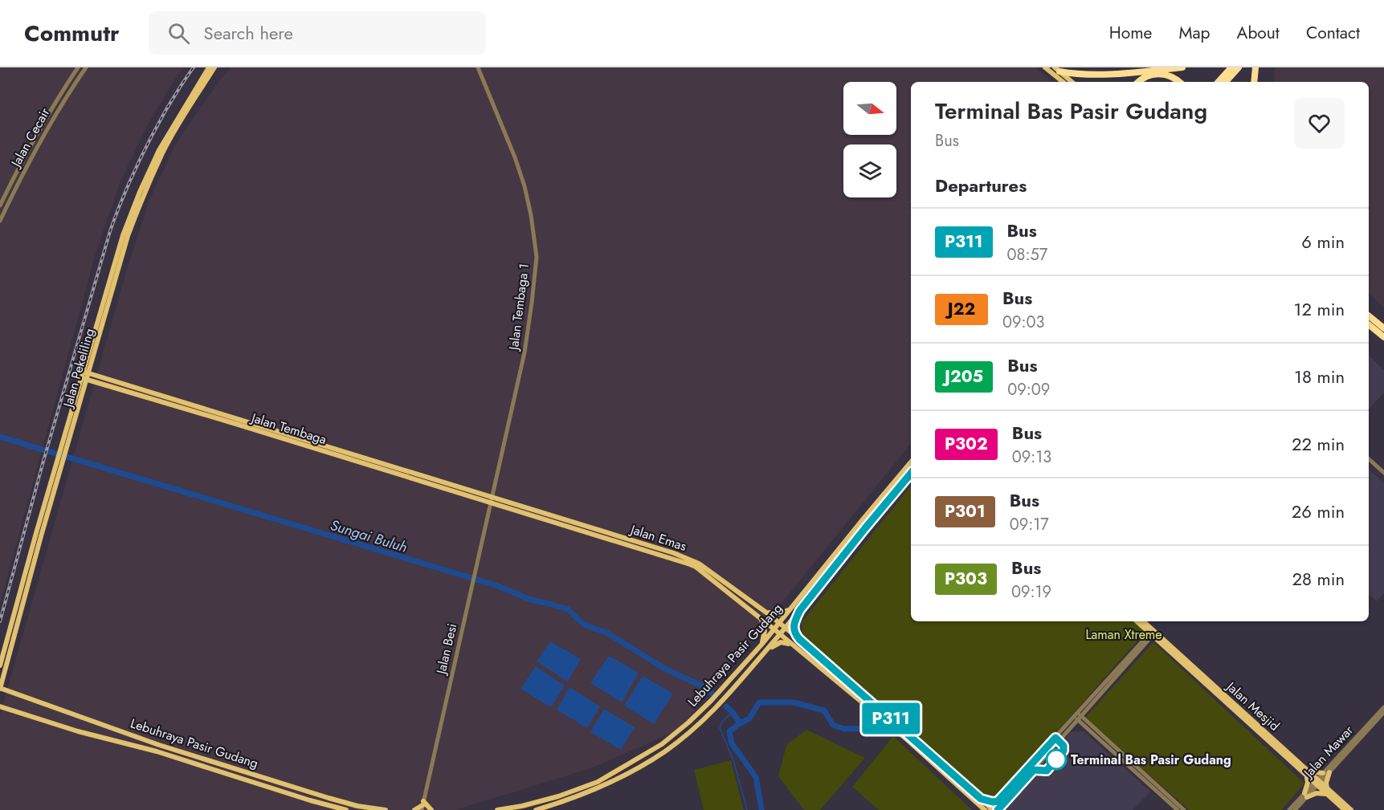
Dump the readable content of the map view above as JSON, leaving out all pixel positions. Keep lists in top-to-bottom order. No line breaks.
{"streets":{"main road":["Jalan Pekeliling","Jalan Tembaga","Jalan Emas","Lebuhraya Pasir Gudang","Jalan Mesjid"],"street":["Jalan Cecair","Jalan Tembaga 1","Jalan Besi","Jalan Mawar"]},"crossings":[["Jalan Tembaga 1","Jalan Tembaga"],["Jalan Tembaga 1","Jalan Emas"],["Jalan Tembaga 1","Jalan Besi"],["Jalan Pekeliling","Jalan Tembaga"],["Jalan Pekeliling","Lebuhraya Pasir Gudang"],["Jalan Tembaga","Jalan Emas"],["Jalan Tembaga","Jalan Besi"],["Jalan Emas","Jalan Besi"],["Jalan Emas","Lebuhraya Pasir Gudang"],["Jalan Mesjid","Jalan Mawar"]],"water":["Sungai Buluh"],"parks":["Laman Xtreme"],"places":["Terminal Bas Pasir Gudang"],"lines":["bus line P311"],"north":"right","page":{"header":"Commutr","search":"Search here","nav":["Home","Map","About","Contact"],"on_map":"P311","heading":[["Terminal Bas Pasir Gudang","Bus"],"Departures"],"list":[{"mark":"P311","name":"Bus","note":"08:57","value":"6 min"},{"mark":"J22","name":"Bus","note":"09:03","value":"12 min"},{"mark":"J205","name":"Bus","note":"09:09","value":"18 min"},{"mark":"P302","name":"Bus","note":"09:13","value":"22 min"},{"mark":"P301","name":"Bus","note":"09:17","value":"26 min"},{"mark":"P303","name":"Bus","note":"09:19","value":"28 min"}]}}
